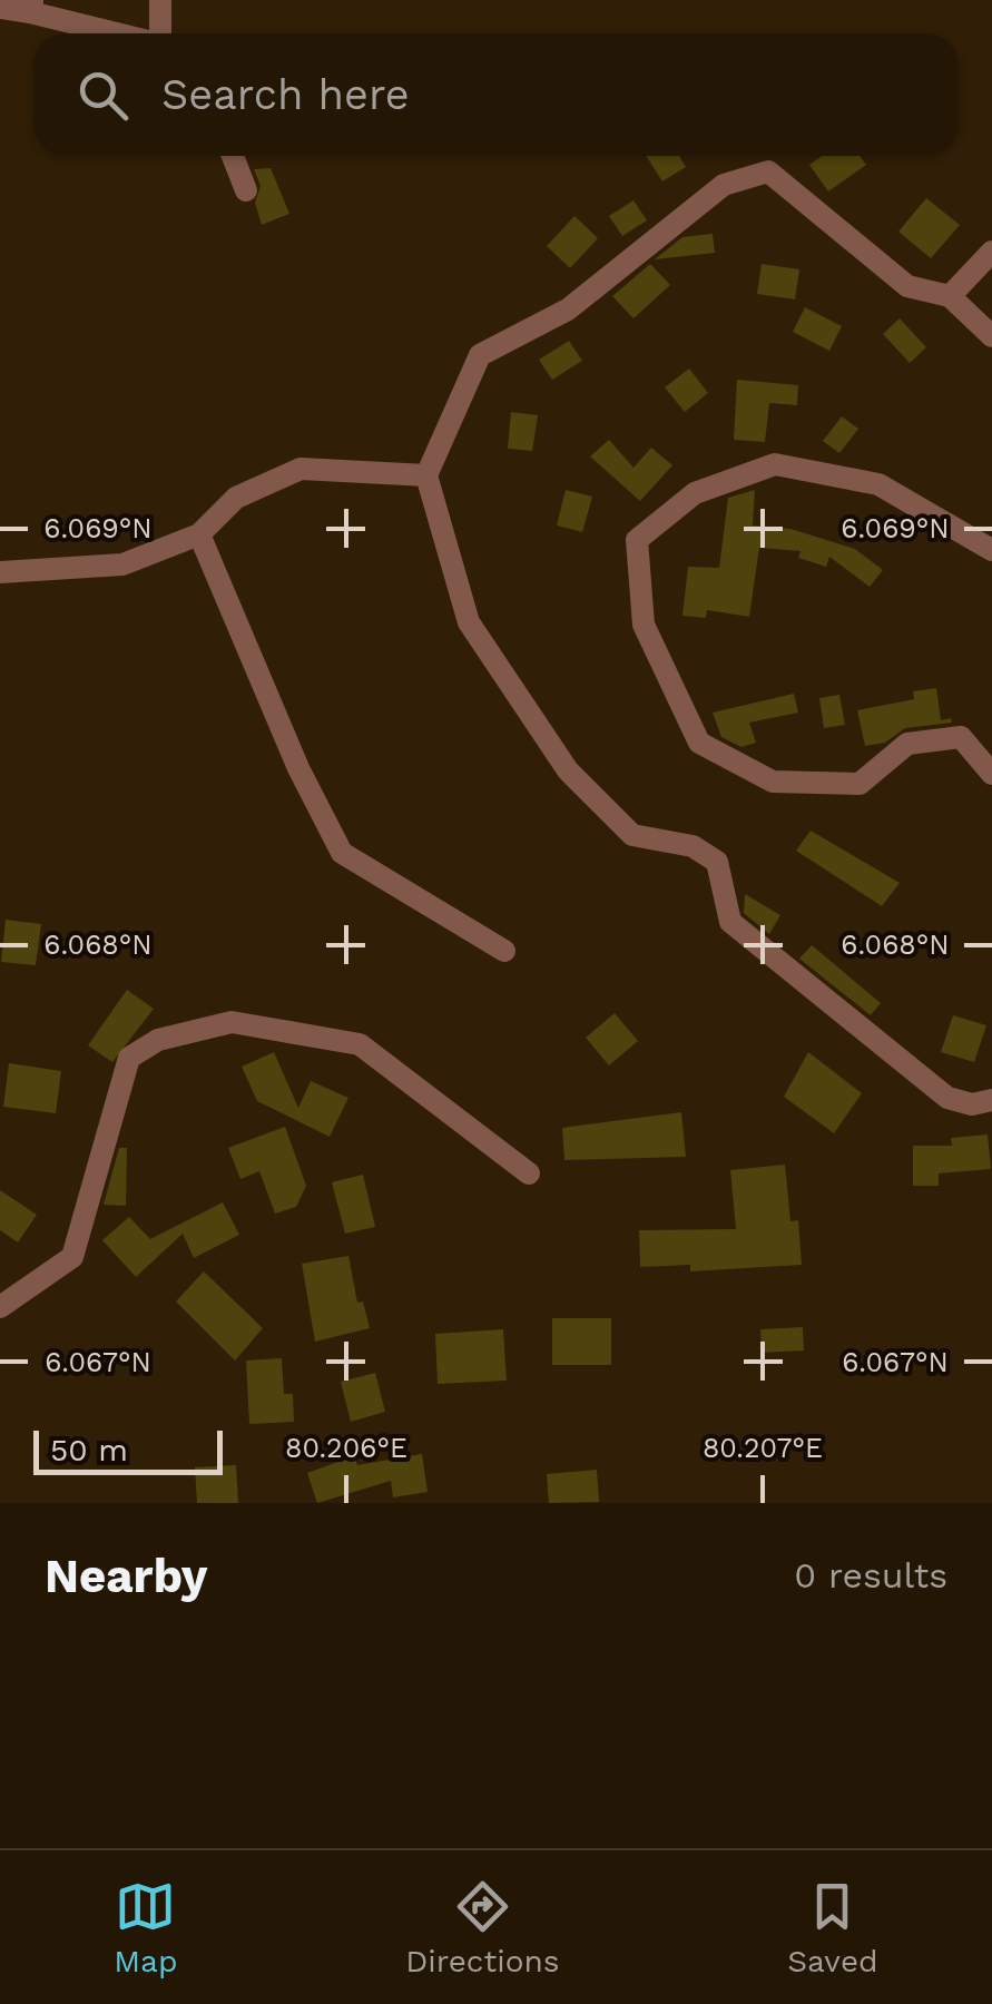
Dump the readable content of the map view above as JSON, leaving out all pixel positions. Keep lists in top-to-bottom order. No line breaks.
{"scale_bar":"50 m","page":{"search":"Search here","scale":"50 m","heading":["Nearby","0 results"],"nav":["Map","Directions","Saved"]},"coordinates":["6.069°N","6.068°N","6.067°N","80.206°E","80.207°E"]}
